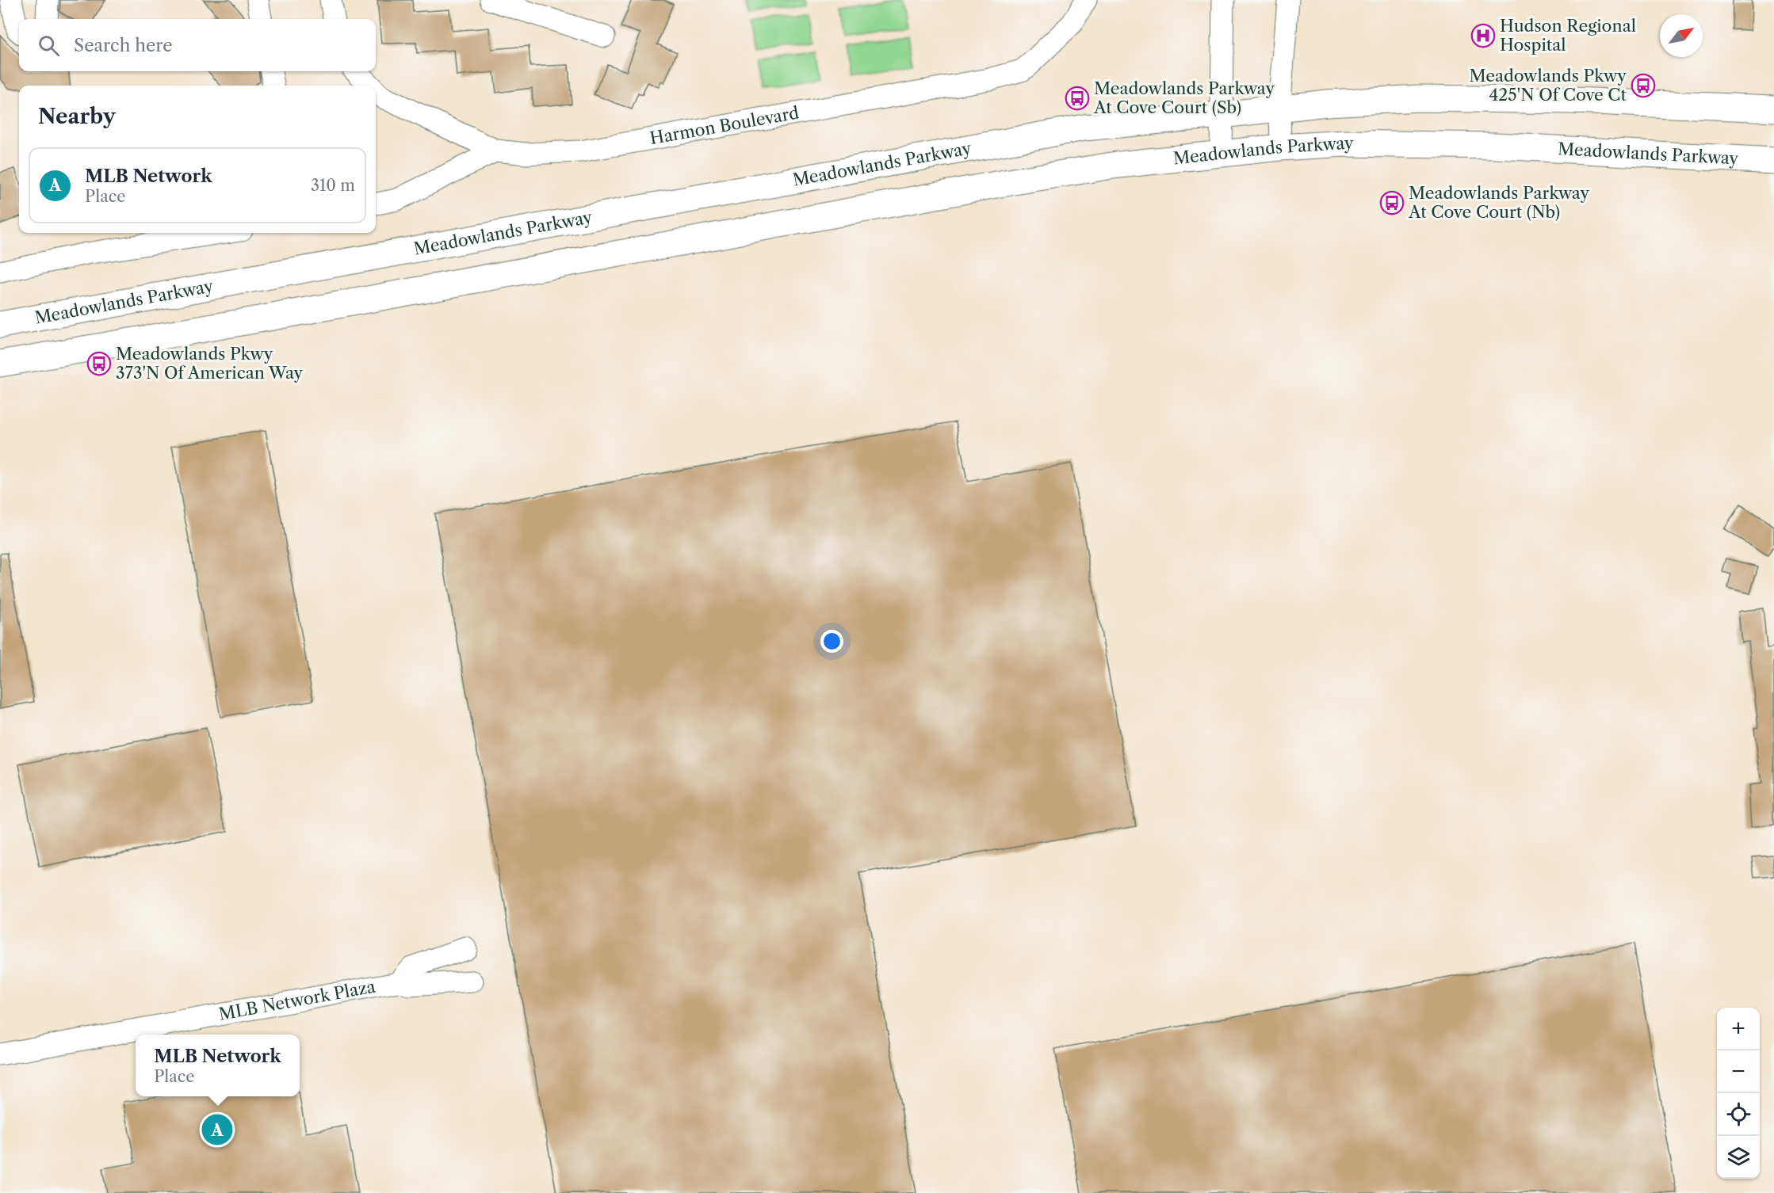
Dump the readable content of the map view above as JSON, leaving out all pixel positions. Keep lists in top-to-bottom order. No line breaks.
{"streets":{"main road":["Meadowlands Parkway"],"street":["Harmon Boulevard","MLB Network Plaza"]},"places":{"hospital":["Hudson Regional Hospital"],"bus stop":["Meadowlands Pkwy 425'N Of Cove Ct","Meadowlands Parkway At Cove Court (Sb)","Meadowlands Parkway At Cove Court (Nb)","Meadowlands Pkwy 373'N Of American Way"]},"north":"top right","page":{"search":"Search here","heading":"Nearby","list":[{"mark":"A","name":"MLB Network","note":"Place","value":"310 m"}],"map_buttons":["+","−"],"popup":["MLB Network","Place"],"pins":"A"}}
